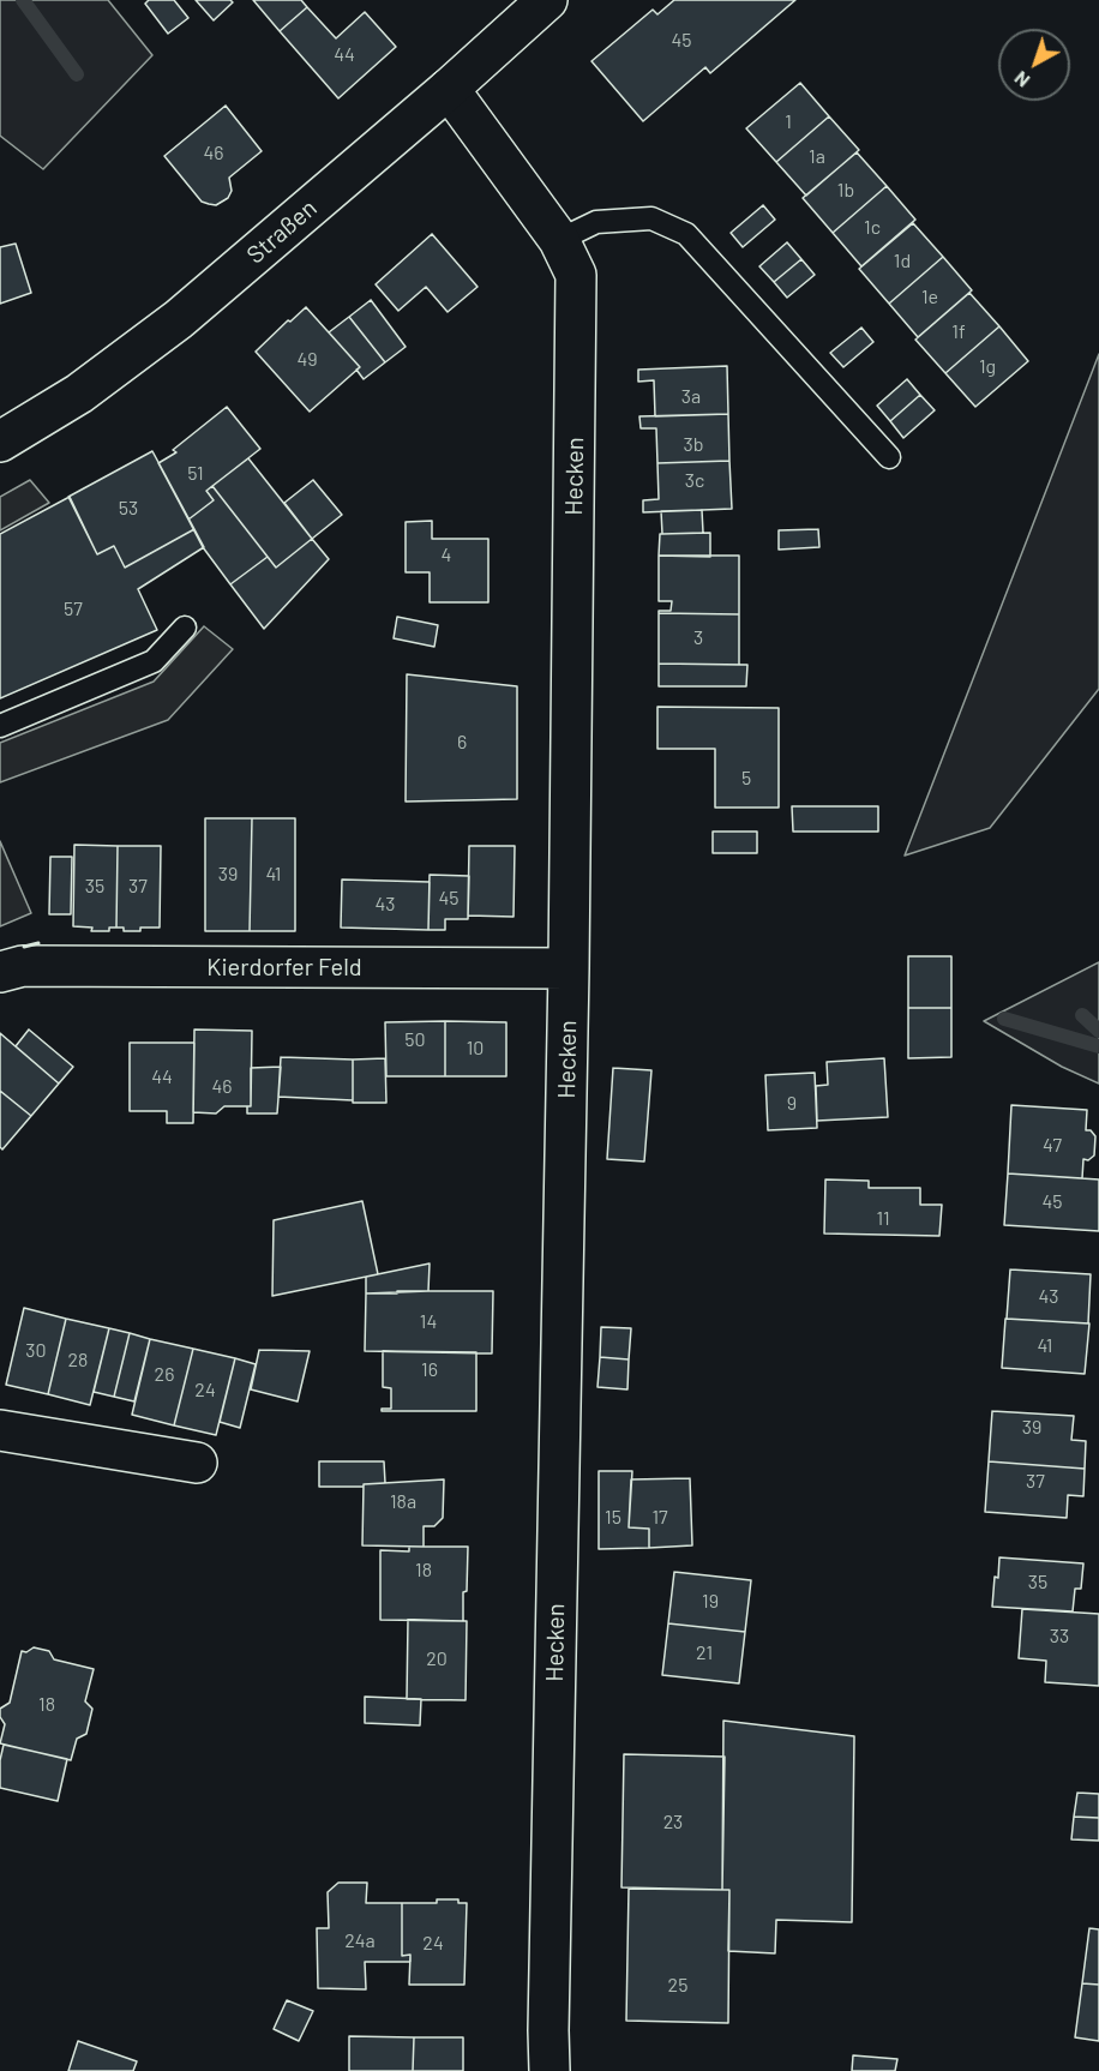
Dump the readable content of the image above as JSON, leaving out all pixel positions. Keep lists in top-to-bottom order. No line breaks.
{"streets":{"street":["Straßen","Hecken","Kierdorfer Feld"]},"crossings":[["Straßen","Hecken"],["Hecken","Kierdorfer Feld"]],"house_numbers":["45","44","1","46","1a","1b","1c","1d","1e","1f","49","1g","3a","3b","51","3c","53","4","57","3","6","5","39","41","35","37","45","43","50","10","44","46","9","47","45","11","43","14","41","30","28","16","26","24","39","37","18a","15","17","18","35","19","33","21","20","18","23","24a","24","25"],"north":"bottom left"}
